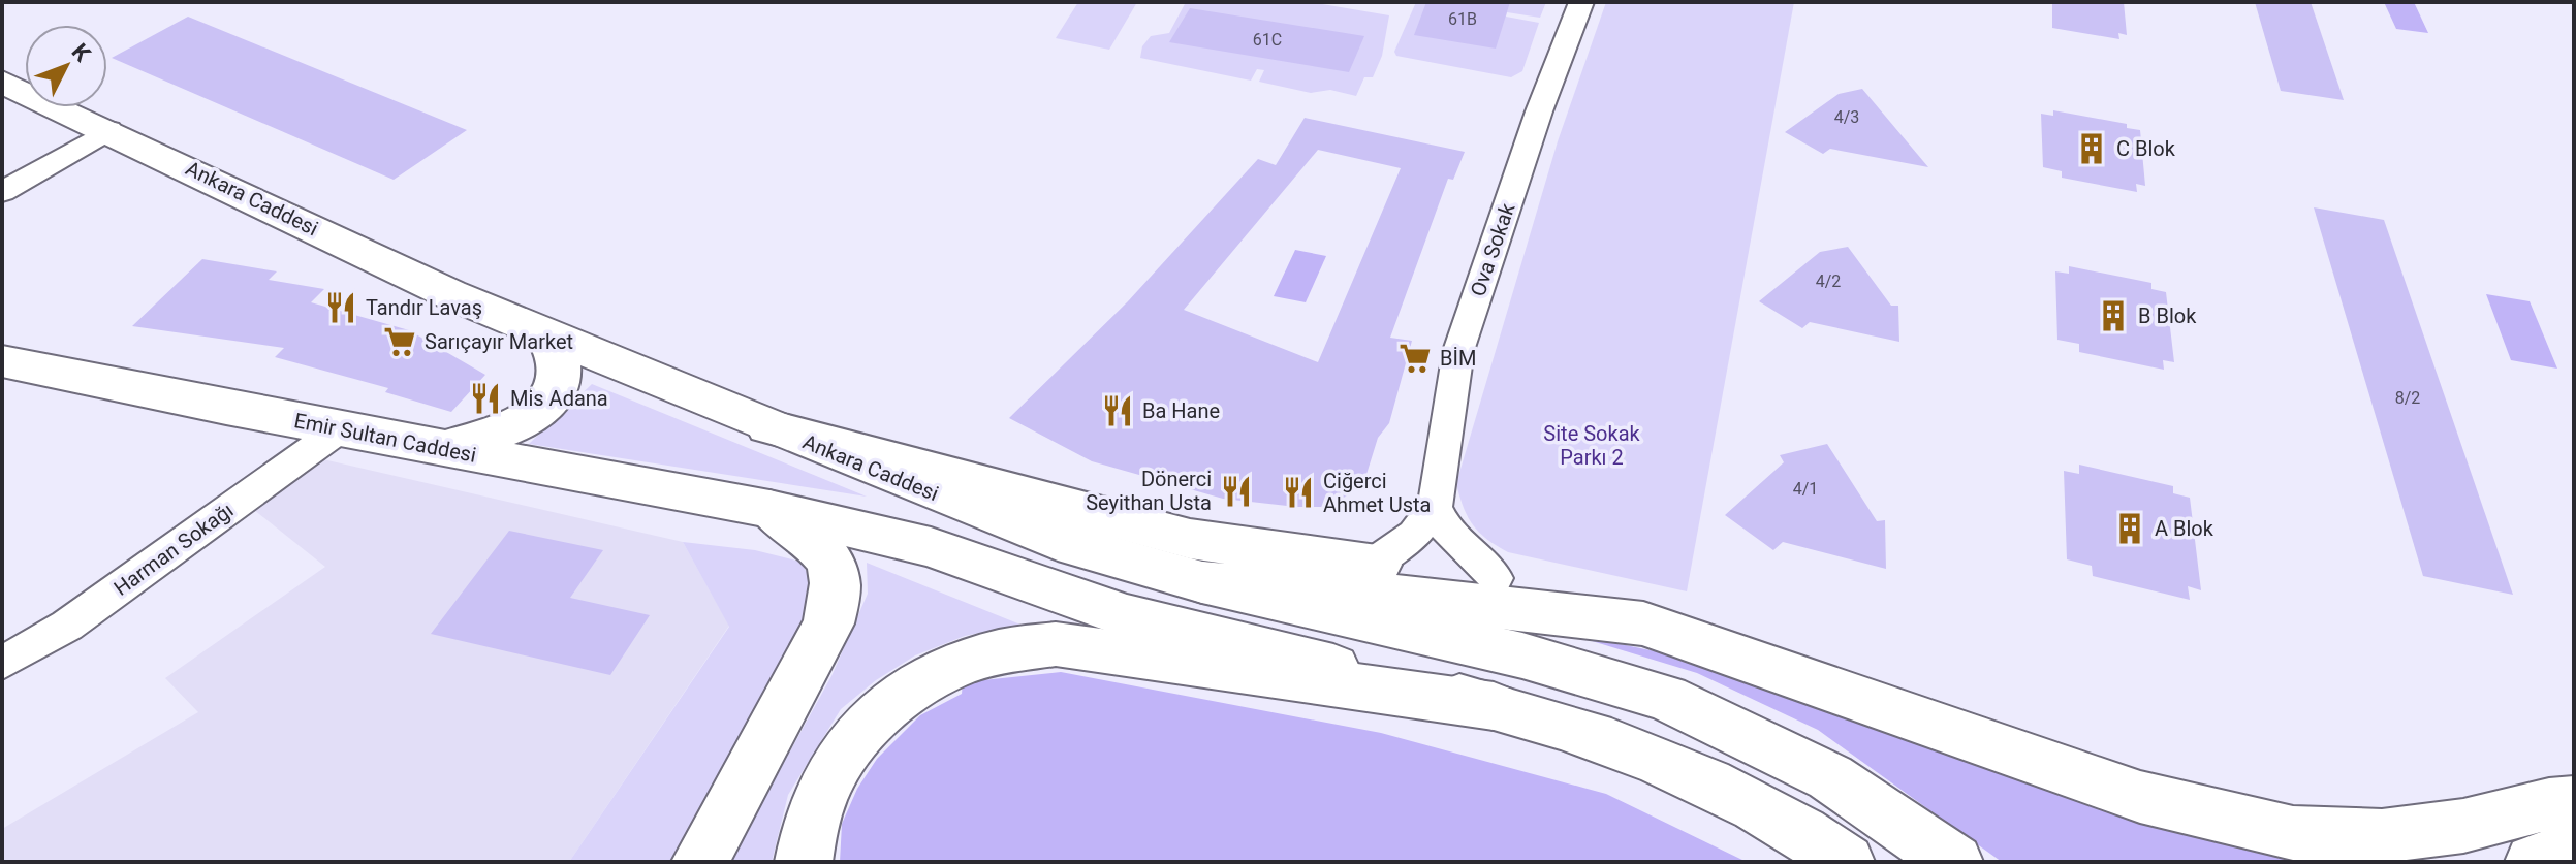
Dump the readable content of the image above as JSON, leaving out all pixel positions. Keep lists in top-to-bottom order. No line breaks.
{"streets":{"main road":["Ankara Caddesi","Emir Sultan Caddesi"],"street":["Ova Sokak","Harman Sokağı"]},"crossings":[["Emir Sultan Caddesi","Harman Sokağı"]],"parks":["Site Sokak Parkı 2"],"places":{"building":["C Blok","B Blok","A Blok"],"restaurant":["Tandır Lavaş","Mis Adana","Ba Hane","Dönerci Seyithan Usta","Ciğerci Ahmet Usta"],"supermarket":["Sarıçayır Market","BİM"]},"house_numbers":["61B","61C","4/3","4/2","8/2","4/1"],"north":"top right"}
